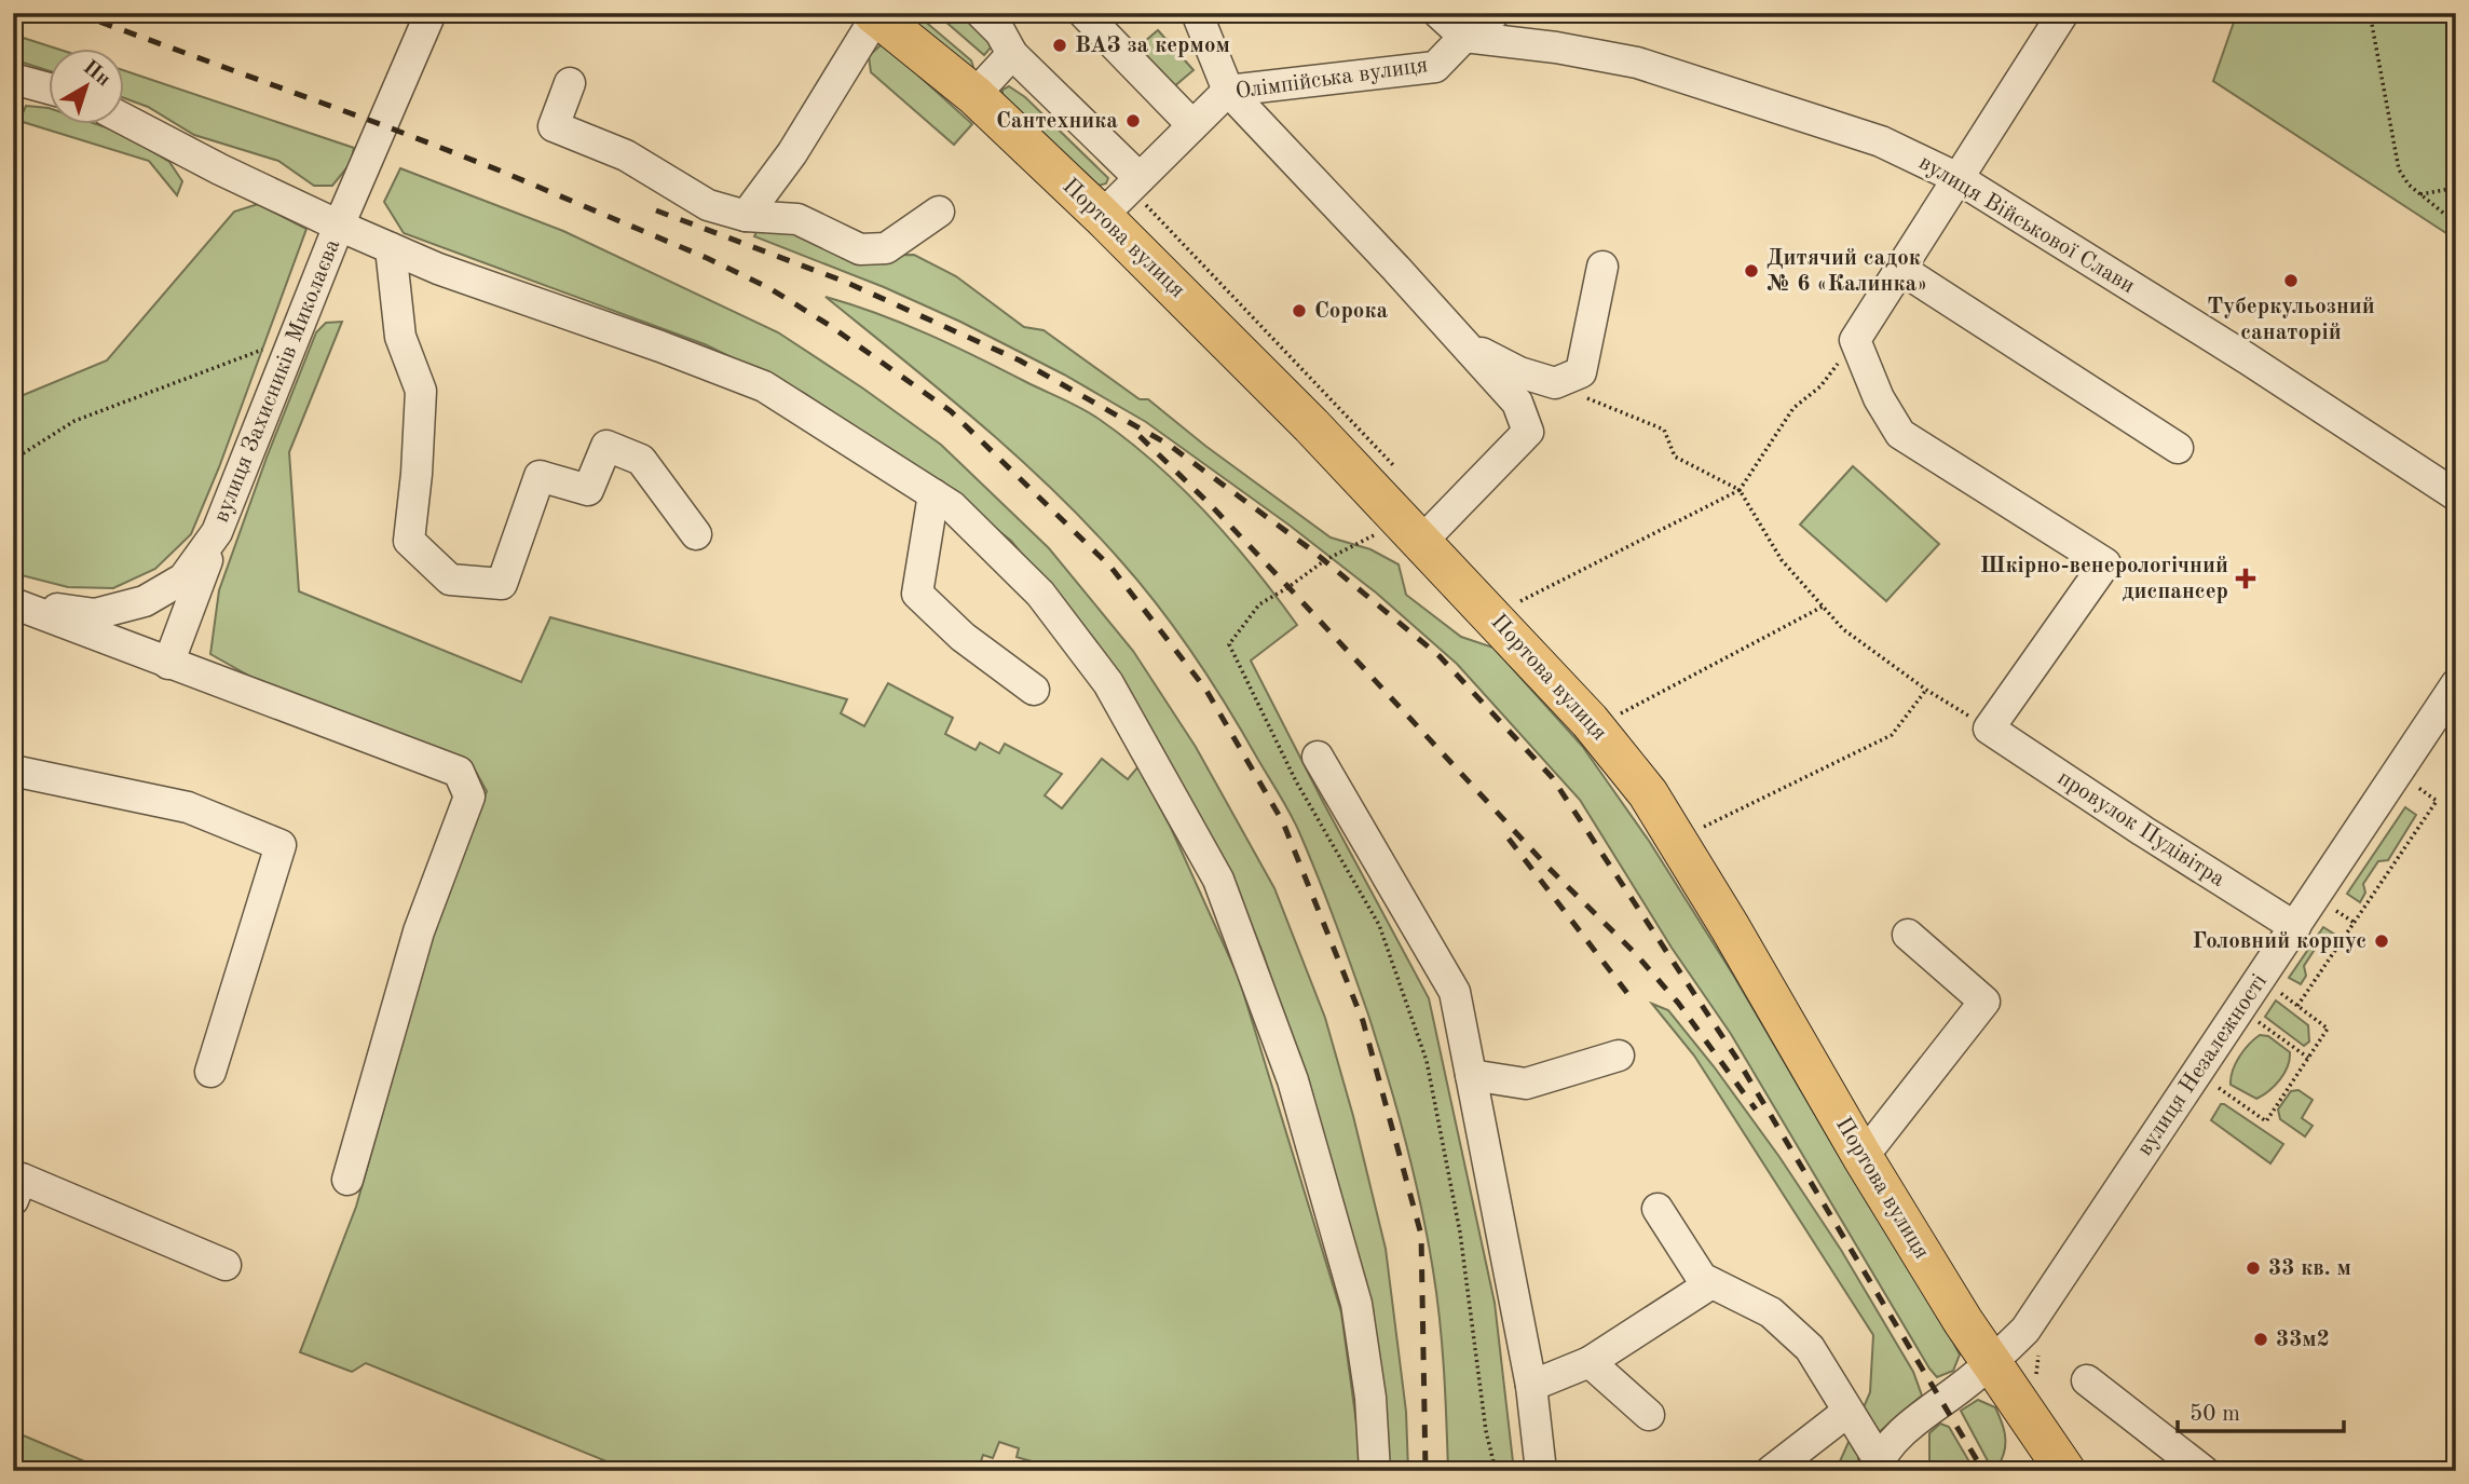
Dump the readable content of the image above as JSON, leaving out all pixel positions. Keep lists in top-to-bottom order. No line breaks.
{"streets":{"main road":["Портова вулиця"],"street":["Олімпійська вулиця","вулиця Військової Слави","вулиця Захисників Миколаєва","провулок Пудівітра","вулиця Незалежності"]},"crossings":[["Олімпійська вулиця","вулиця Військової Слави"],["Олімпійська вулиця","Портова вулиця"],["Портова вулиця","вулиця Незалежності"],["провулок Пудівітра","вулиця Незалежності"]],"places":{"other":["ВАЗ за кермом","Сантехника","Дитячий садок № 6 «Калинка»","Туберкульозний санаторій","Сорока","Головний корпус","33 кв. м","33м2"],"health":["Шкірно-венерологічний диспансер"]},"scale_bar":"50 m","north":"top right"}
